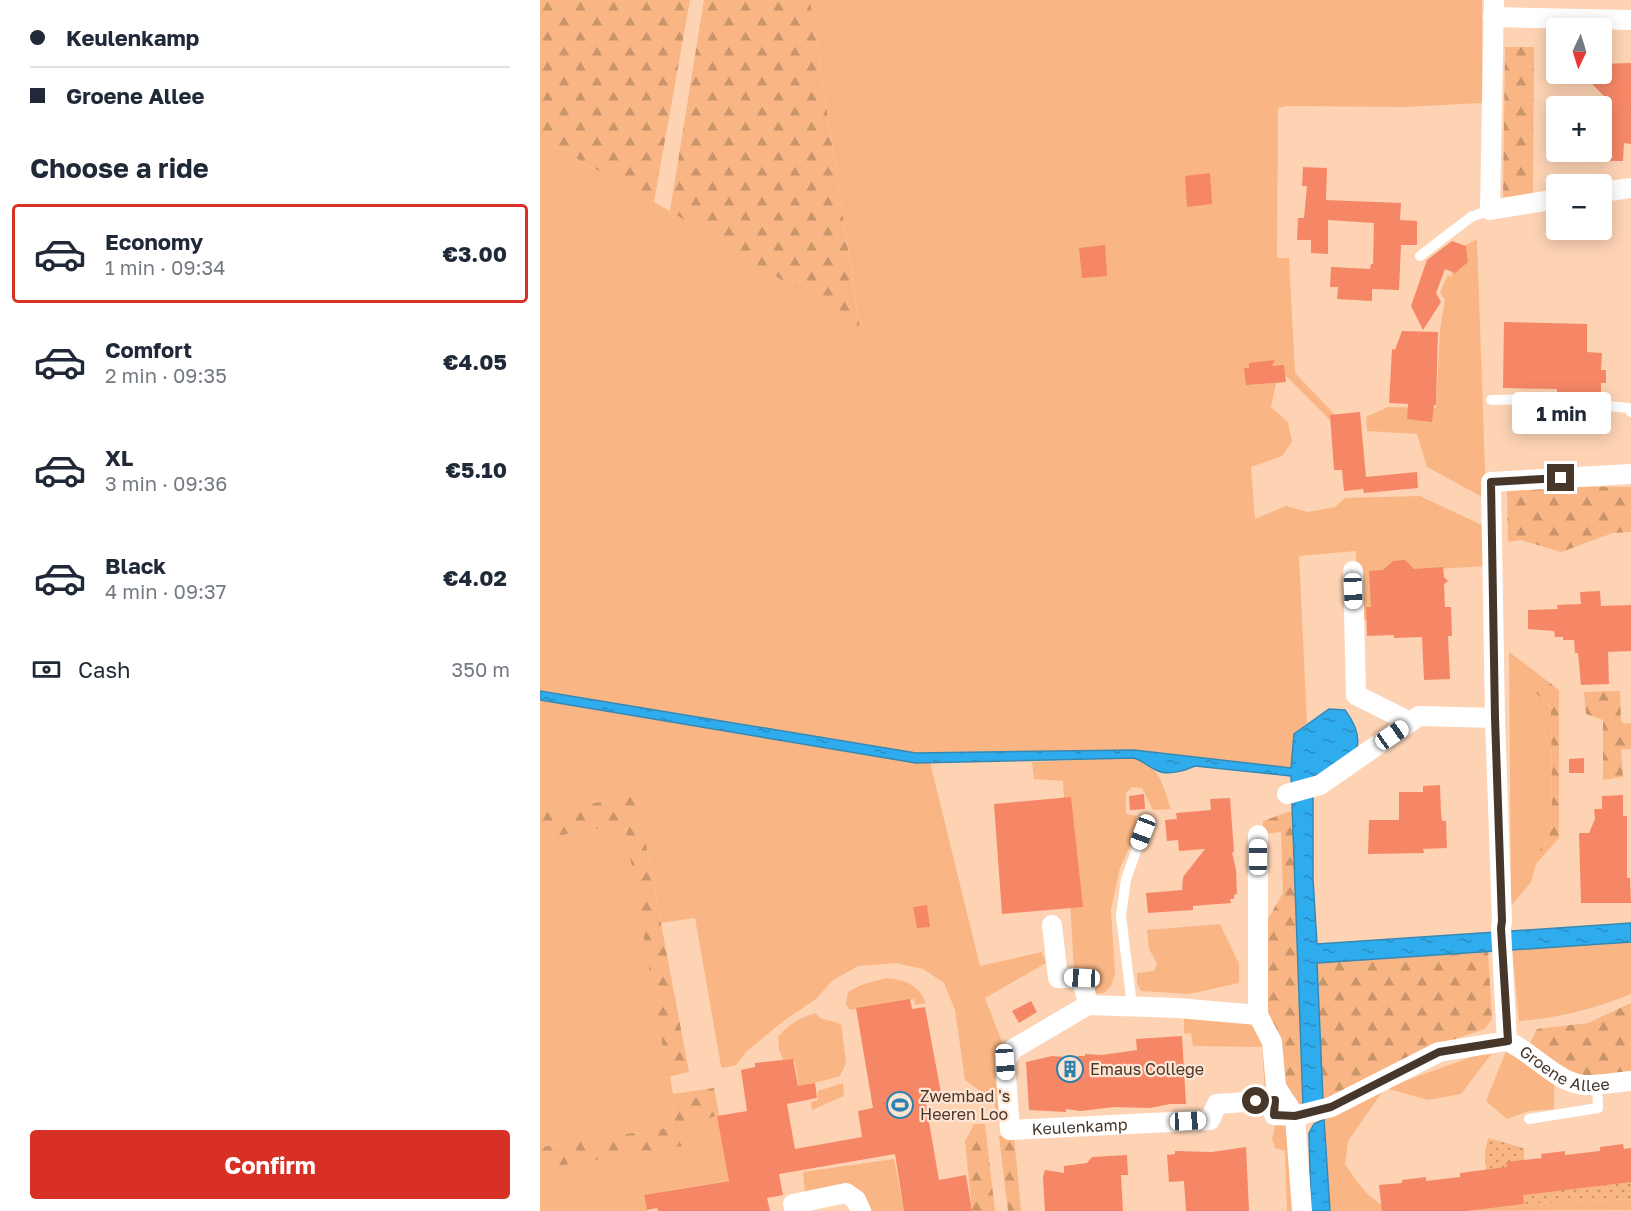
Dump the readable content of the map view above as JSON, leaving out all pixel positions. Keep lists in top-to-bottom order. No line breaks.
{"streets":{"street":["Groene Allee","Keulenkamp"]},"places":{"building":["Emaus College"],"sports":["Zwembad 's Heeren Loo"]},"north":"bottom","page":{"banner":["Keulenkamp","Groene Allee"],"map_buttons":["+","−"],"heading":"Choose a ride","list":[{"name":"Economy","note":"1 min · 09:34","value":"€3.00"},{"name":"Comfort","note":"2 min · 09:35","value":"€4.05"},{"name":"XL","note":"3 min · 09:36","value":"€5.10"},{"name":"Black","note":"4 min · 09:37","value":"€4.02"}],"bubble":"1 min","pay":["Cash","350 m"],"buttons":"Confirm"}}
